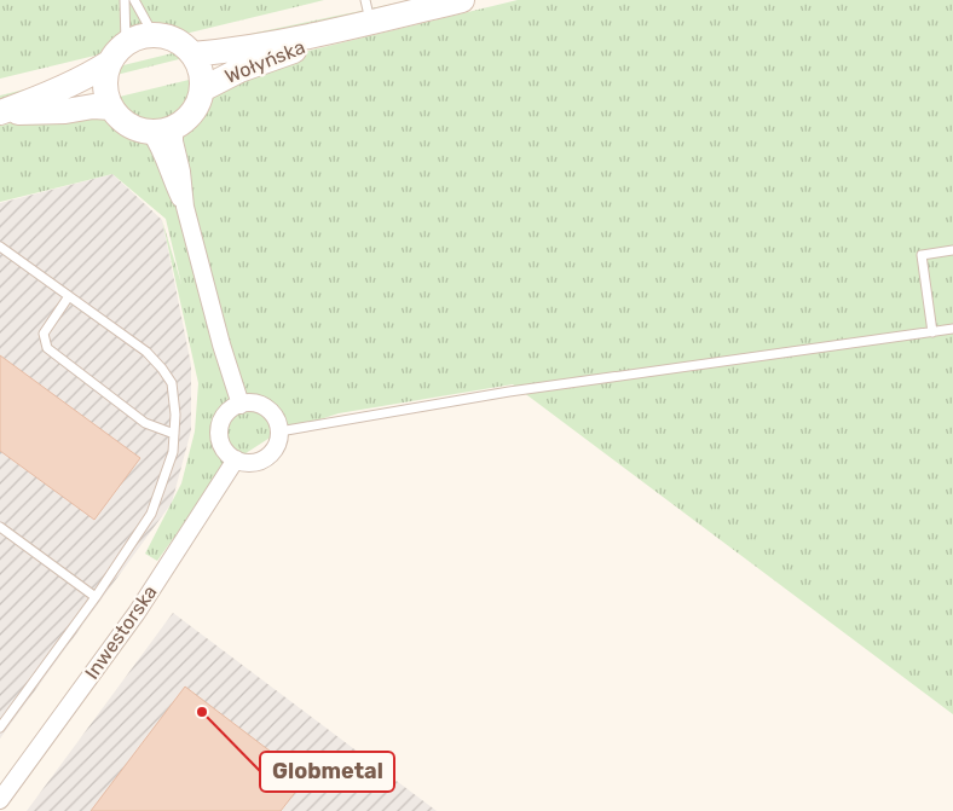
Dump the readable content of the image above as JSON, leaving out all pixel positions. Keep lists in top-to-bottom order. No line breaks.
{"streets":{"main road":["Wołyńska"],"street":["Inwestorska"]},"places":["Globmetal"]}
